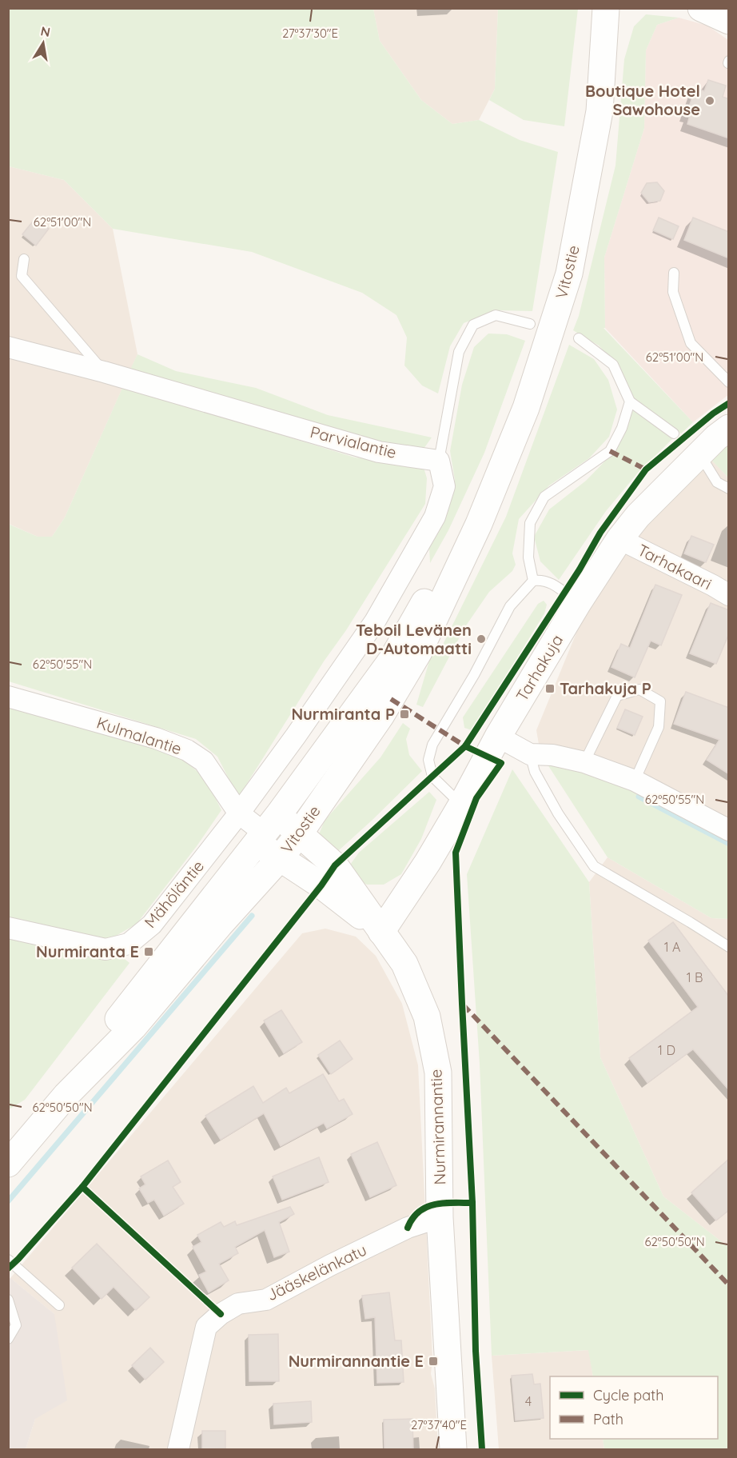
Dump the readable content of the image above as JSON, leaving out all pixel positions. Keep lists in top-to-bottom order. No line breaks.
{"streets":{"main road":["Vitostie","Tarhakuja","Nurmirannantie"],"street":["Parvialantie","Tarhakaari","Kulmalantie","Mähöläntie","Jääskelänkatu"]},"crossings":[["Vitostie","Kulmalantie"],["Vitostie","Nurmirannantie"],["Tarhakaari","Tarhakuja"],["Tarhakuja","Nurmirannantie"],["Kulmalantie","Mähöläntie"],["Kulmalantie","Nurmirannantie"],["Nurmirannantie","Jääskelänkatu"]],"places":{"other":["Boutique Hotel Sawohouse","Teboil Levänen D-Automaatti"],"transit":["Tarhakuja P","Nurmiranta P","Nurmiranta E","Nurmirannantie E"]},"house_numbers":["1 A","1 B","1 D","4"],"legend":["Cycle path","Path"],"north":"top","coordinates":["27°37'30\"E","62°51'00\"N","62°50'55\"N","62°50'50\"N","27°37'40\"E"]}
